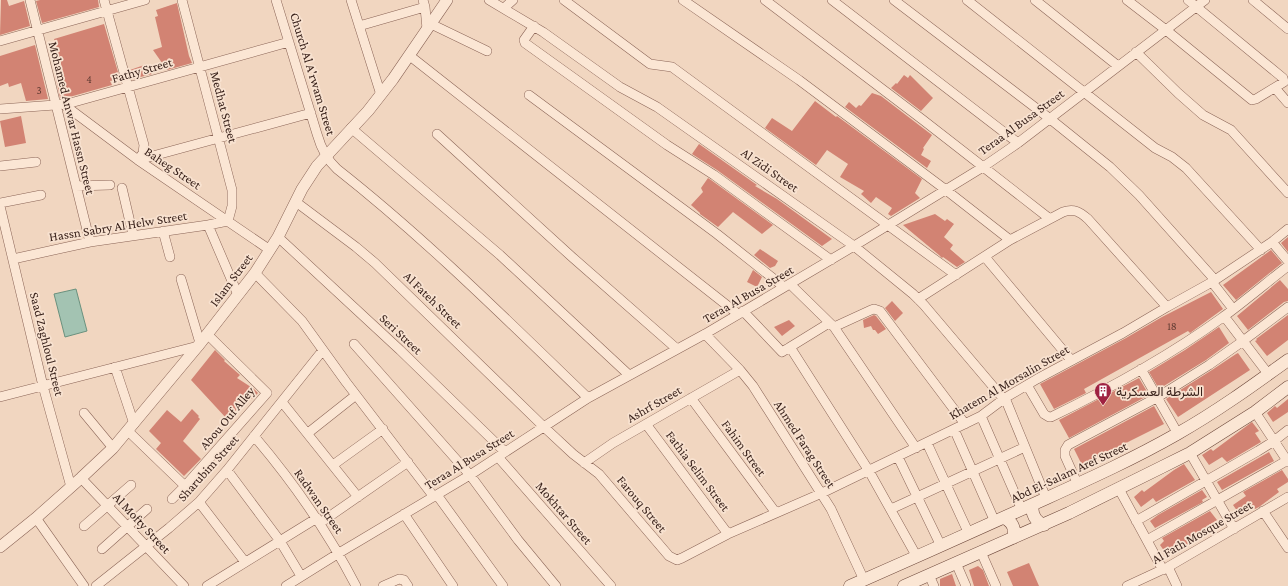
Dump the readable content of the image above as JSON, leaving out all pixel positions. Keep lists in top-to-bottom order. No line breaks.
{"streets":{"main road":["Abd El-Salam Aref Street"],"street":["Fathy Street","Church Al A'rwam Street","Medhat Street","Mohamed Anwar Hassn Street","Teraa Al Busa Street","Baheg Street","Al Zidi Street","Hassn Sabry Al Helw Street","Islam Street","Al Fateh Street","Seri Street","Saad Zaghloul Street","Khatem Al Morsalin Street","Ashrf Street","Abou Ouf Alley","Ahmed Farag Street","Fahim Street","Sharubim Street","Fathia Selim Street","Radwan Street","Farouq Street","Mokhtar Street","Al Mofty Street","Al Fath Mosque Street"]},"crossings":[["Fathy Street","Church Al A'rwam Street"],["Fathy Street","Medhat Street"],["Fathy Street","Mohamed Anwar Hassn Street"],["Fathy Street","Baheg Street"],["Church Al A'rwam Street","Islam Street"],["Medhat Street","Baheg Street"],["Medhat Street","Hassn Sabry Al Helw Street"],["Mohamed Anwar Hassn Street","Baheg Street"],["Mohamed Anwar Hassn Street","Hassn Sabry Al Helw Street"],["Teraa Al Busa Street","Al Zidi Street"],["Teraa Al Busa Street","Al Fateh Street"],["Teraa Al Busa Street","Seri Street"],["Teraa Al Busa Street","Ahmed Farag Street"],["Teraa Al Busa Street","Radwan Street"],["Teraa Al Busa Street","Farouq Street"],["Teraa Al Busa Street","Mokhtar Street"],["Baheg Street","Hassn Sabry Al Helw Street"],["Baheg Street","Islam Street"],["Al Zidi Street","Khatem Al Morsalin Street"],["Hassn Sabry Al Helw Street","Saad Zaghloul Street"],["Islam Street","Al Fateh Street"],["Islam Street","Seri Street"],["Islam Street","Saad Zaghloul Street"],["Islam Street","Abou Ouf Alley"],["Islam Street","Al Mofty Street"],["Al Fateh Street","Farouq Street"],["Seri Street","Mokhtar Street"],["Khatem Al Morsalin Street","Ahmed Farag Street"],["Khatem Al Morsalin Street","Fahim Street"],["Khatem Al Morsalin Street","Fathia Selim Street"],["Khatem Al Morsalin Street","Farouq Street"],["Ashrf Street","Ahmed Farag Street"],["Ashrf Street","Fahim Street"],["Ashrf Street","Fathia Selim Street"],["Ashrf Street","Farouq Street"],["Ahmed Farag Street","Abd El-Salam Aref Street"],["Sharubim Street","Radwan Street"],["Sharubim Street","Al Mofty Street"],["Fathia Selim Street","Farouq Street"]],"places":{"building":["الشرطة العسكرية"]},"house_numbers":["4","3","18"]}
